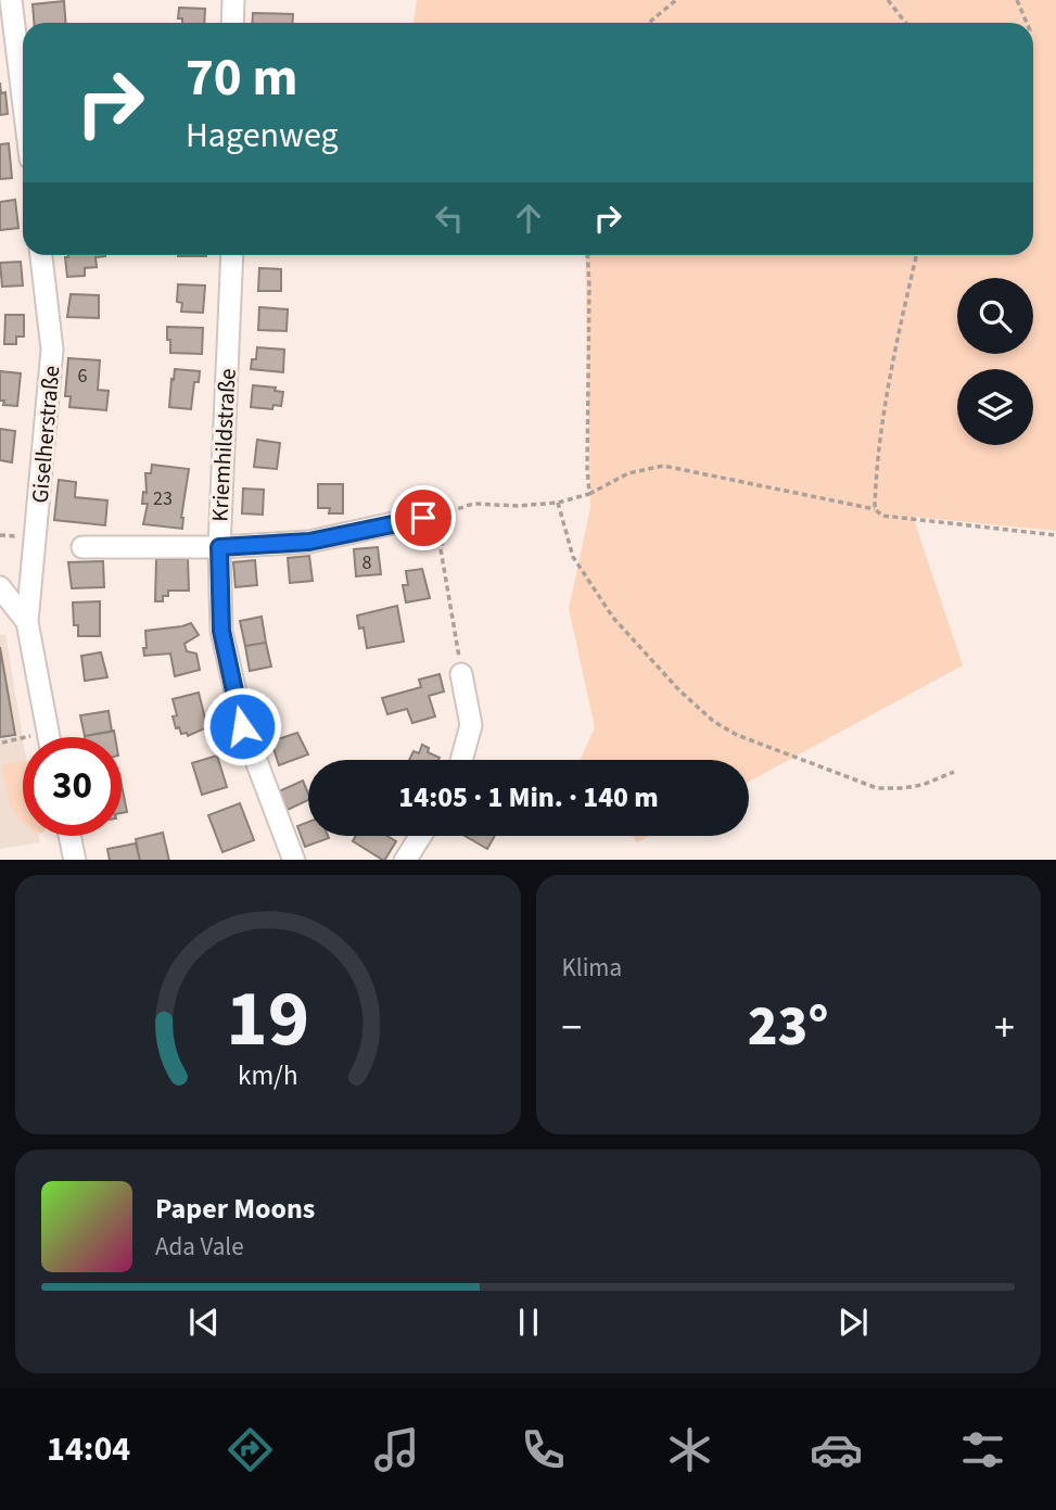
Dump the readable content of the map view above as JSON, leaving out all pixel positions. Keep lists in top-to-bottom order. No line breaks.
{"streets":{"street":["Giselherstraße","Kriemhildstraße"]},"house_numbers":["6","23","8"],"page":{"turn":["70 m","Hagenweg"],"limit":"30","trip":"14:05 · 1 Min. · 140 m","tile":"Klima","heat":["−","23°","+"],"song":["Paper Moons","Ada Vale"],"tabs":"14:04","gauge":["19","km/h"]}}
